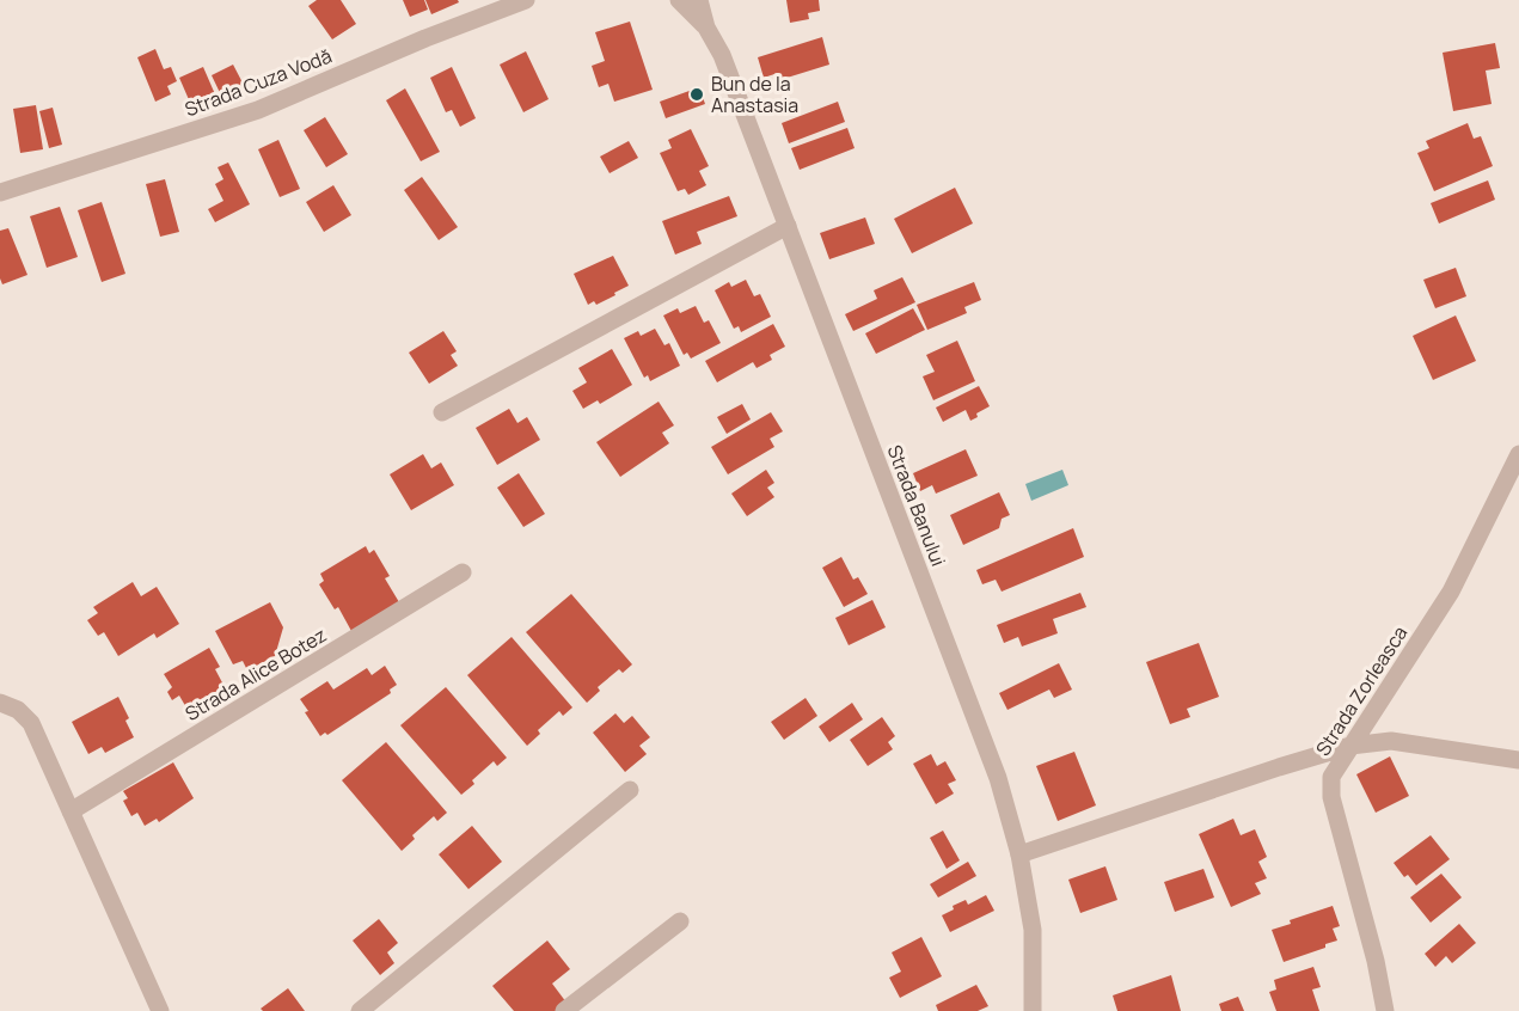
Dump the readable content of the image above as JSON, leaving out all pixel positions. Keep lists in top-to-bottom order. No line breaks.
{"streets":{"street":["Strada Cuza Vodă","Strada Banului","Strada Alice Botez","Strada Zorleasca"]},"places":["Bun de la Anastasia"]}
